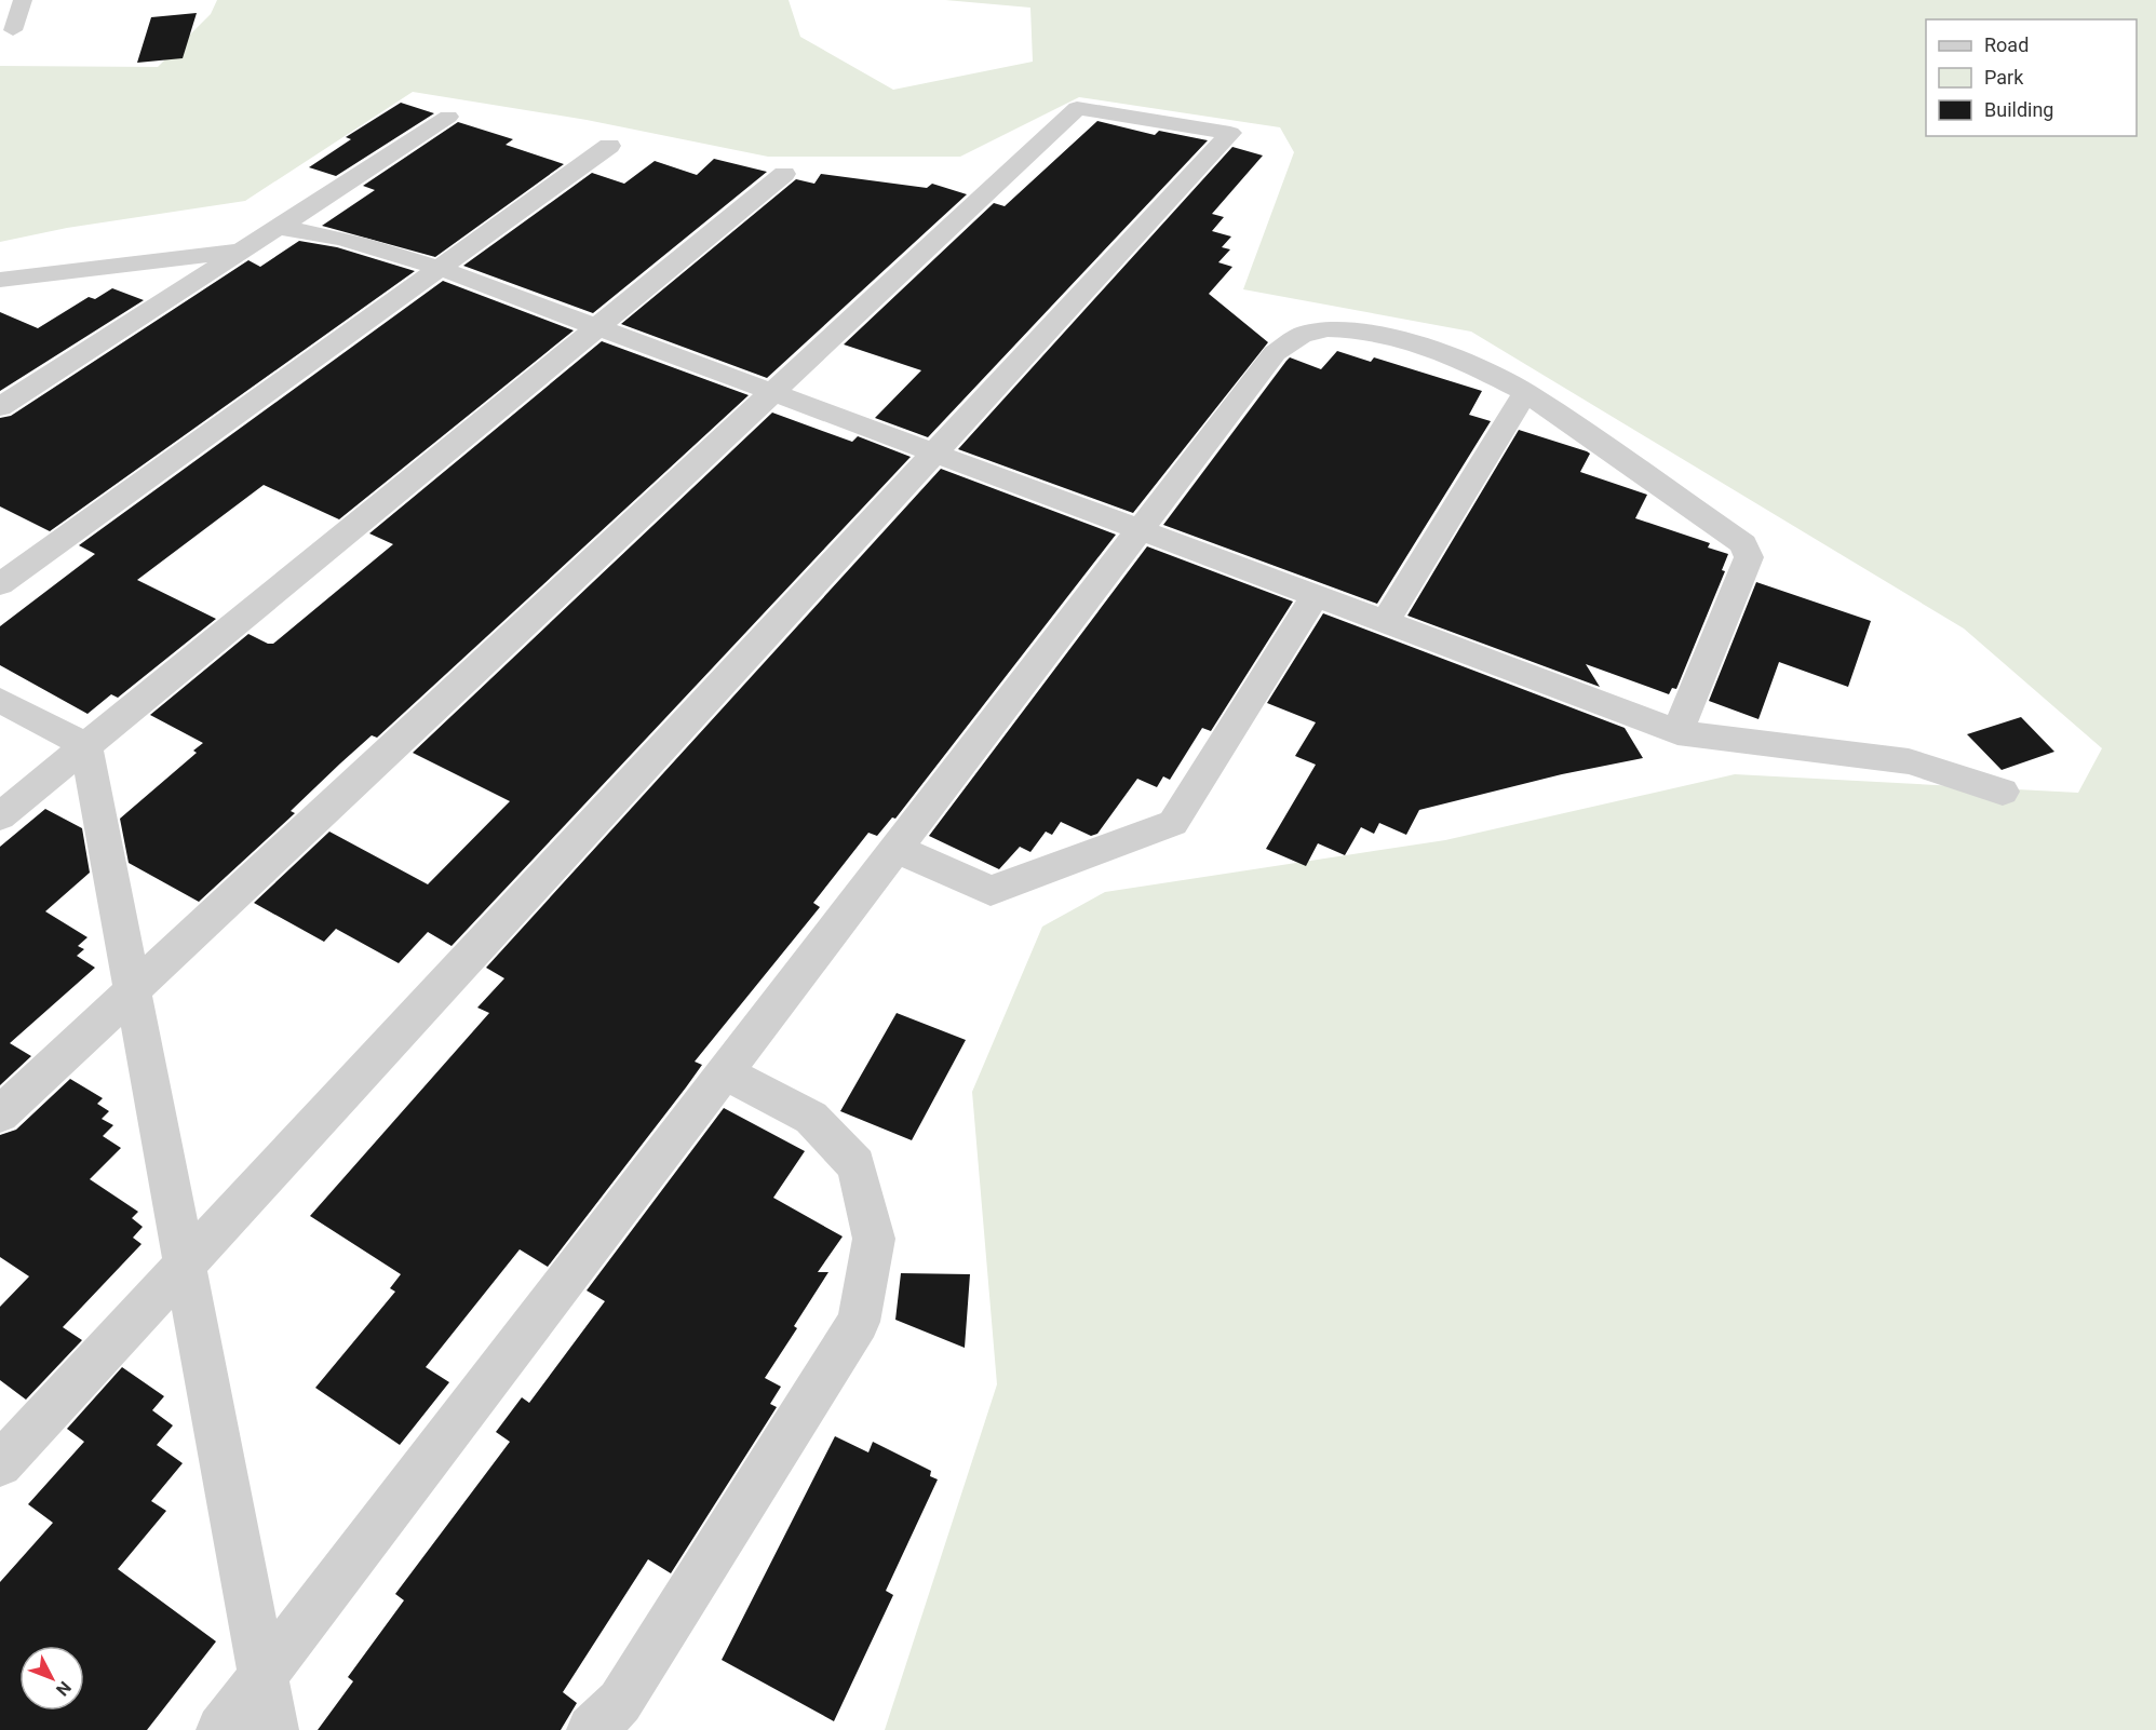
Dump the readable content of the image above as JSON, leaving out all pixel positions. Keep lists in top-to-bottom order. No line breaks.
{"legend":["Road","Park","Building"],"north":"bottom right"}
